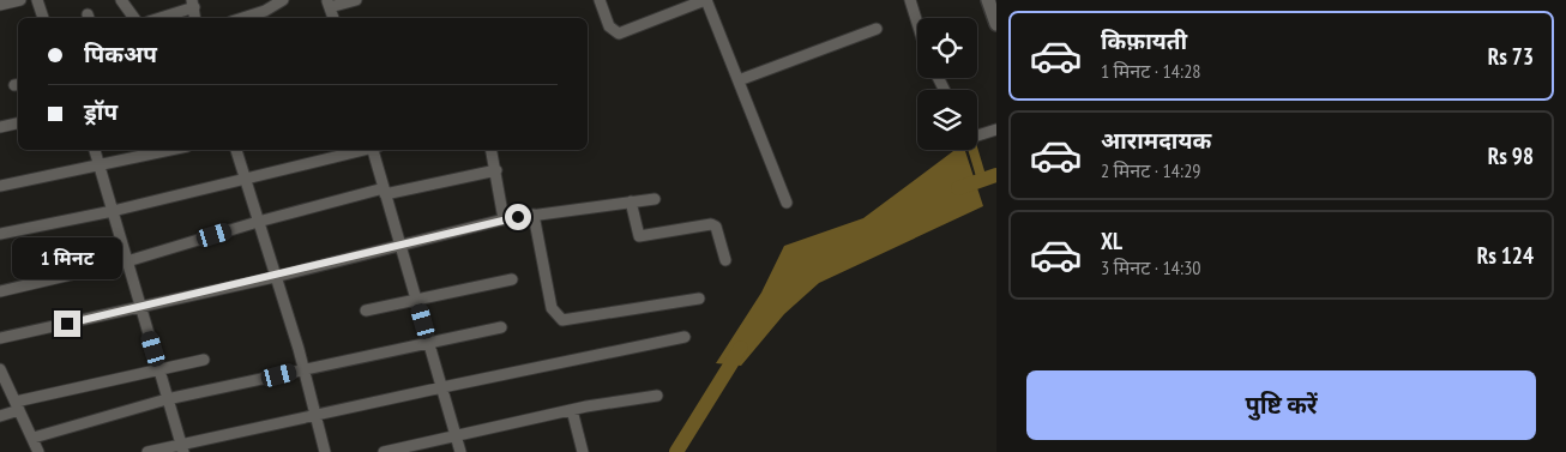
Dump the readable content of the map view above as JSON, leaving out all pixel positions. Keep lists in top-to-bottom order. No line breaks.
{"page":{"list":[{"name":"किफ़ायती","note":"1 मिनट · 14:28","value":"Rs 73"},{"name":"आरामदायक","note":"2 मिनट · 14:29","value":"Rs 98"},{"name":"XL","note":"3 मिनट · 14:30","value":"Rs 124"}],"banner":["पिकअप","ड्रॉप"],"bubble":"1 मिनट","buttons":"पुष्टि करें"}}
